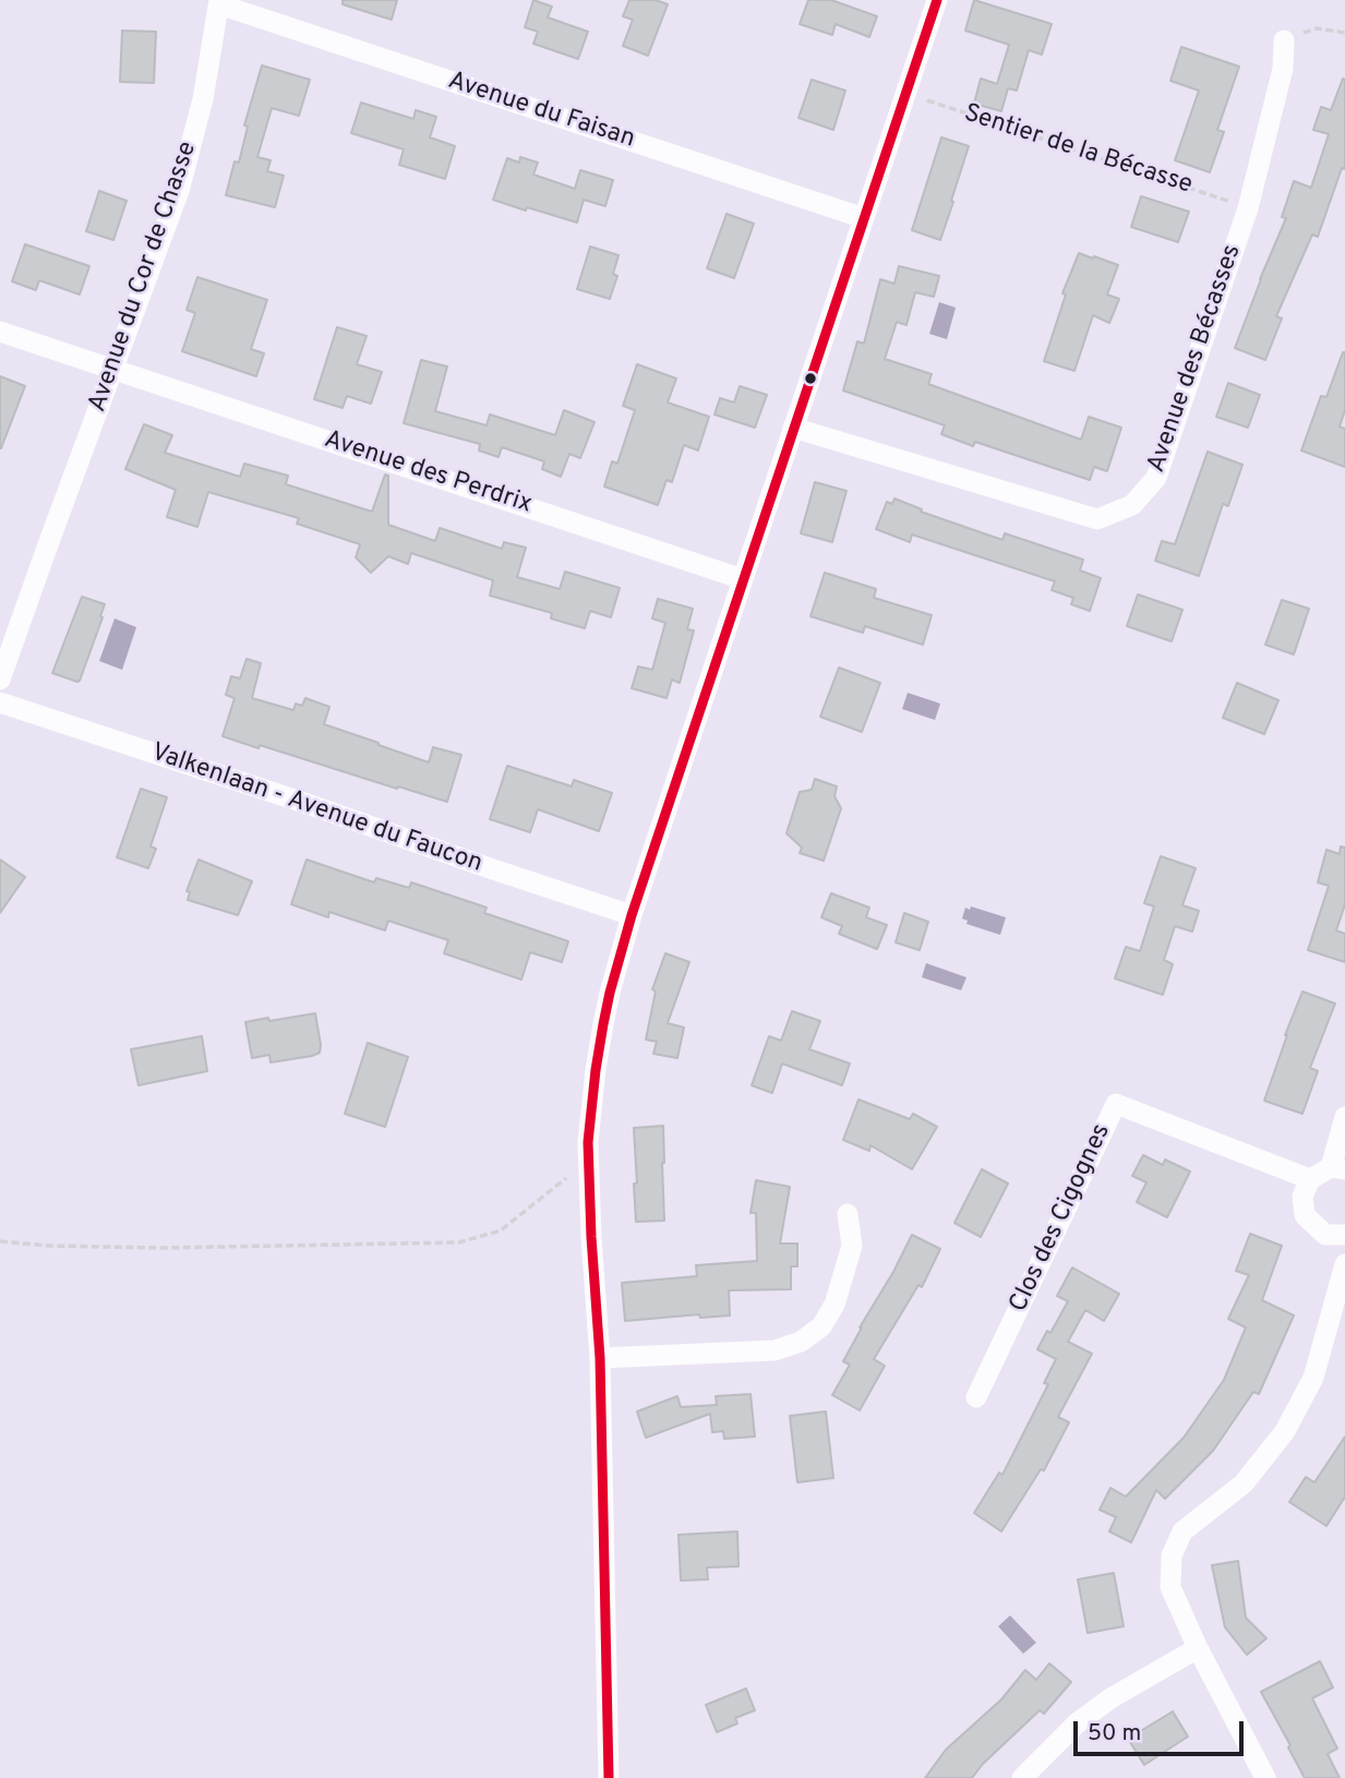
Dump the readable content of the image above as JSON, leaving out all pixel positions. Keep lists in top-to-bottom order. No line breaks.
{"streets":{"street":["Avenue du Faisan","Avenue du Cor de Chasse","Avenue des Bécasses","Avenue des Perdrix","Valkenlaan - Avenue du Faucon","Clos des Cigognes"],"path":["Sentier de la Bécasse"]},"crossings":[["Avenue du Faisan","Avenue du Cor de Chasse"],["Sentier de la Bécasse","Avenue des Bécasses"],["Avenue du Cor de Chasse","Avenue des Perdrix"]],"scale_bar":"50 m"}
